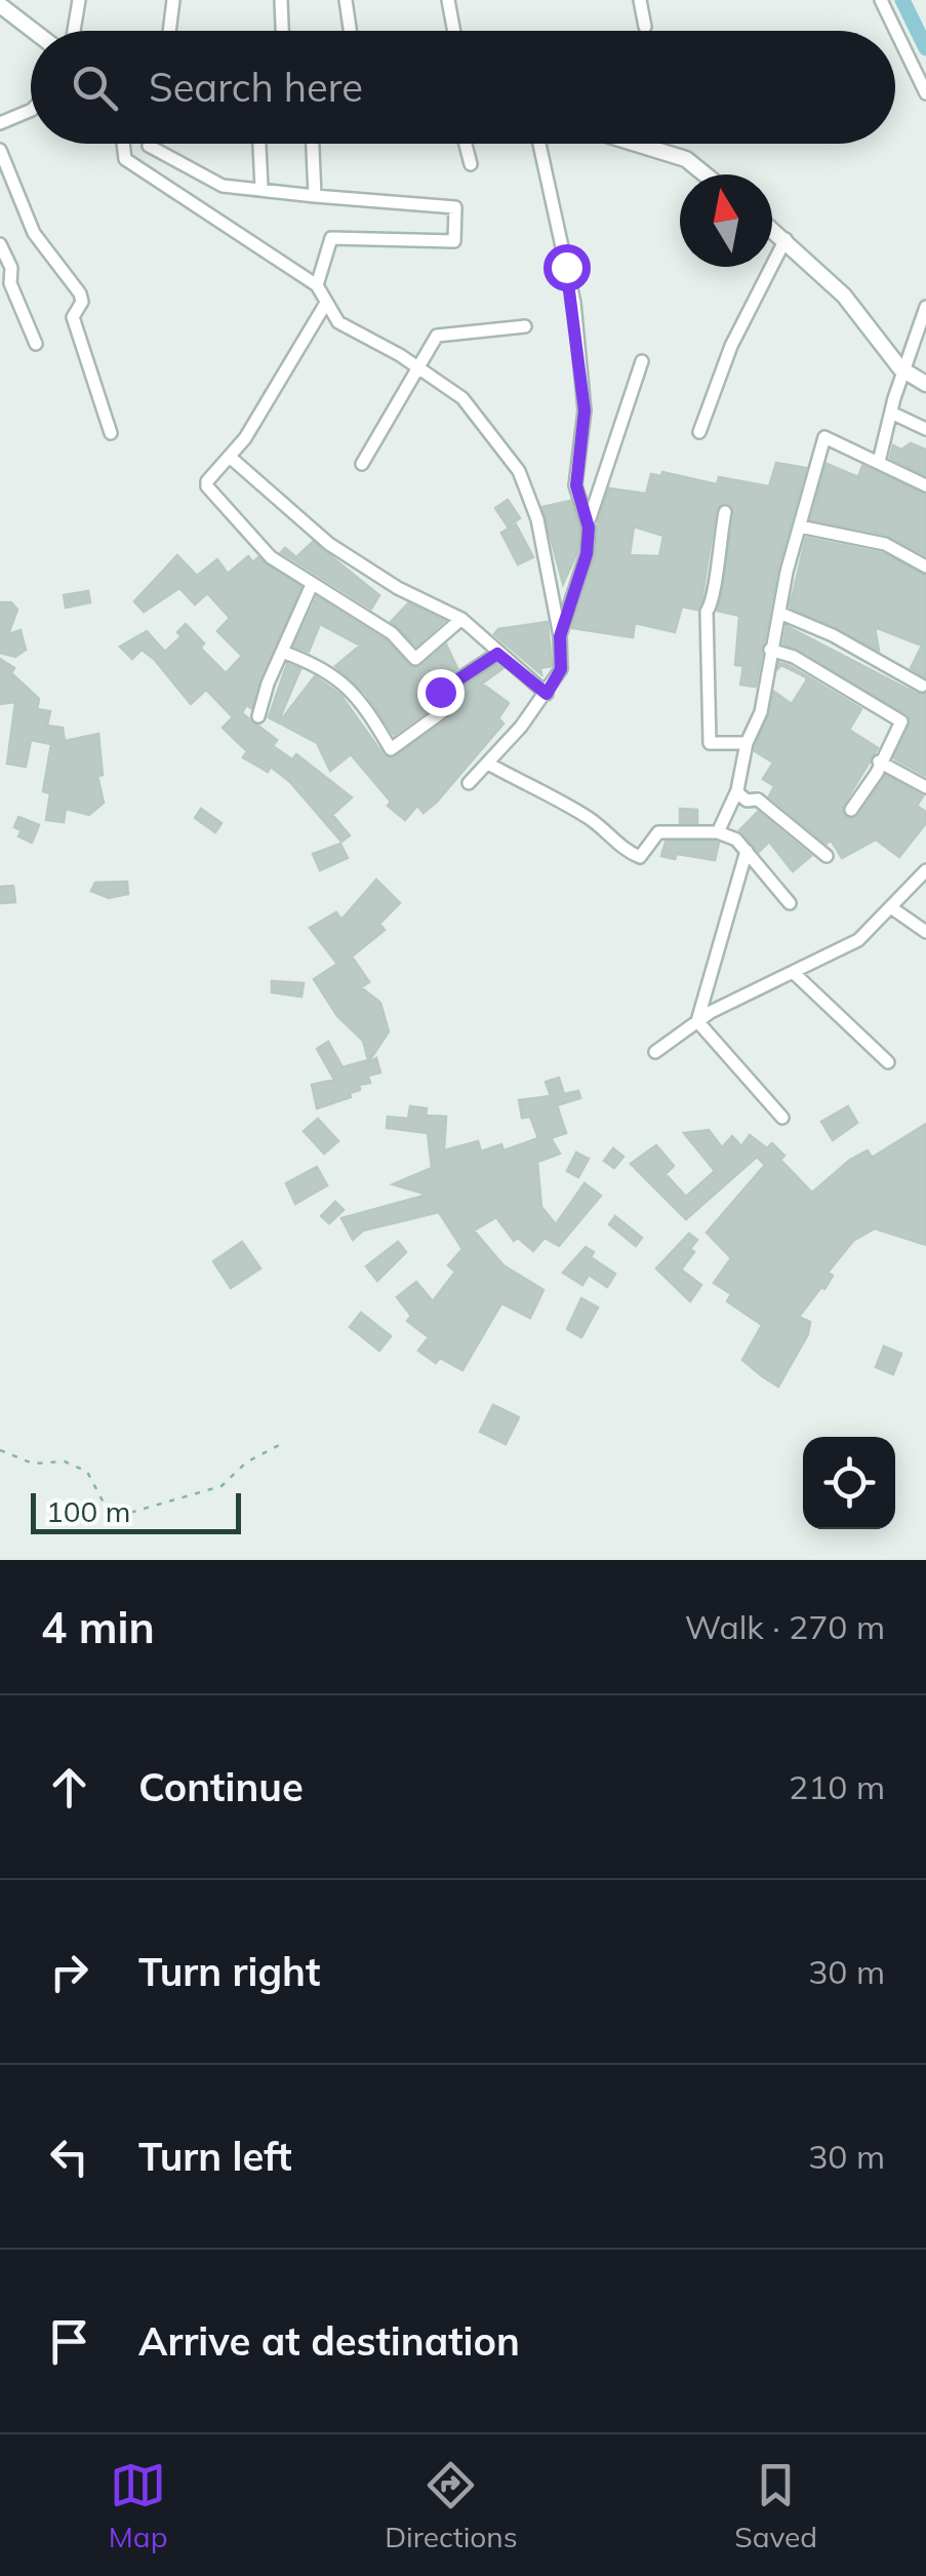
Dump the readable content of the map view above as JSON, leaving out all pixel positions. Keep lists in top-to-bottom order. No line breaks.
{"scale_bar":"100 m","north":"top","page":{"search":"Search here","scale":"100 m","heading":["4 min","Walk · 270 m"],"list":[["Continue","210 m"],["Turn right","30 m"],["Turn left","30 m"],"Arrive at destination"],"nav":["Map","Directions","Saved"]}}
